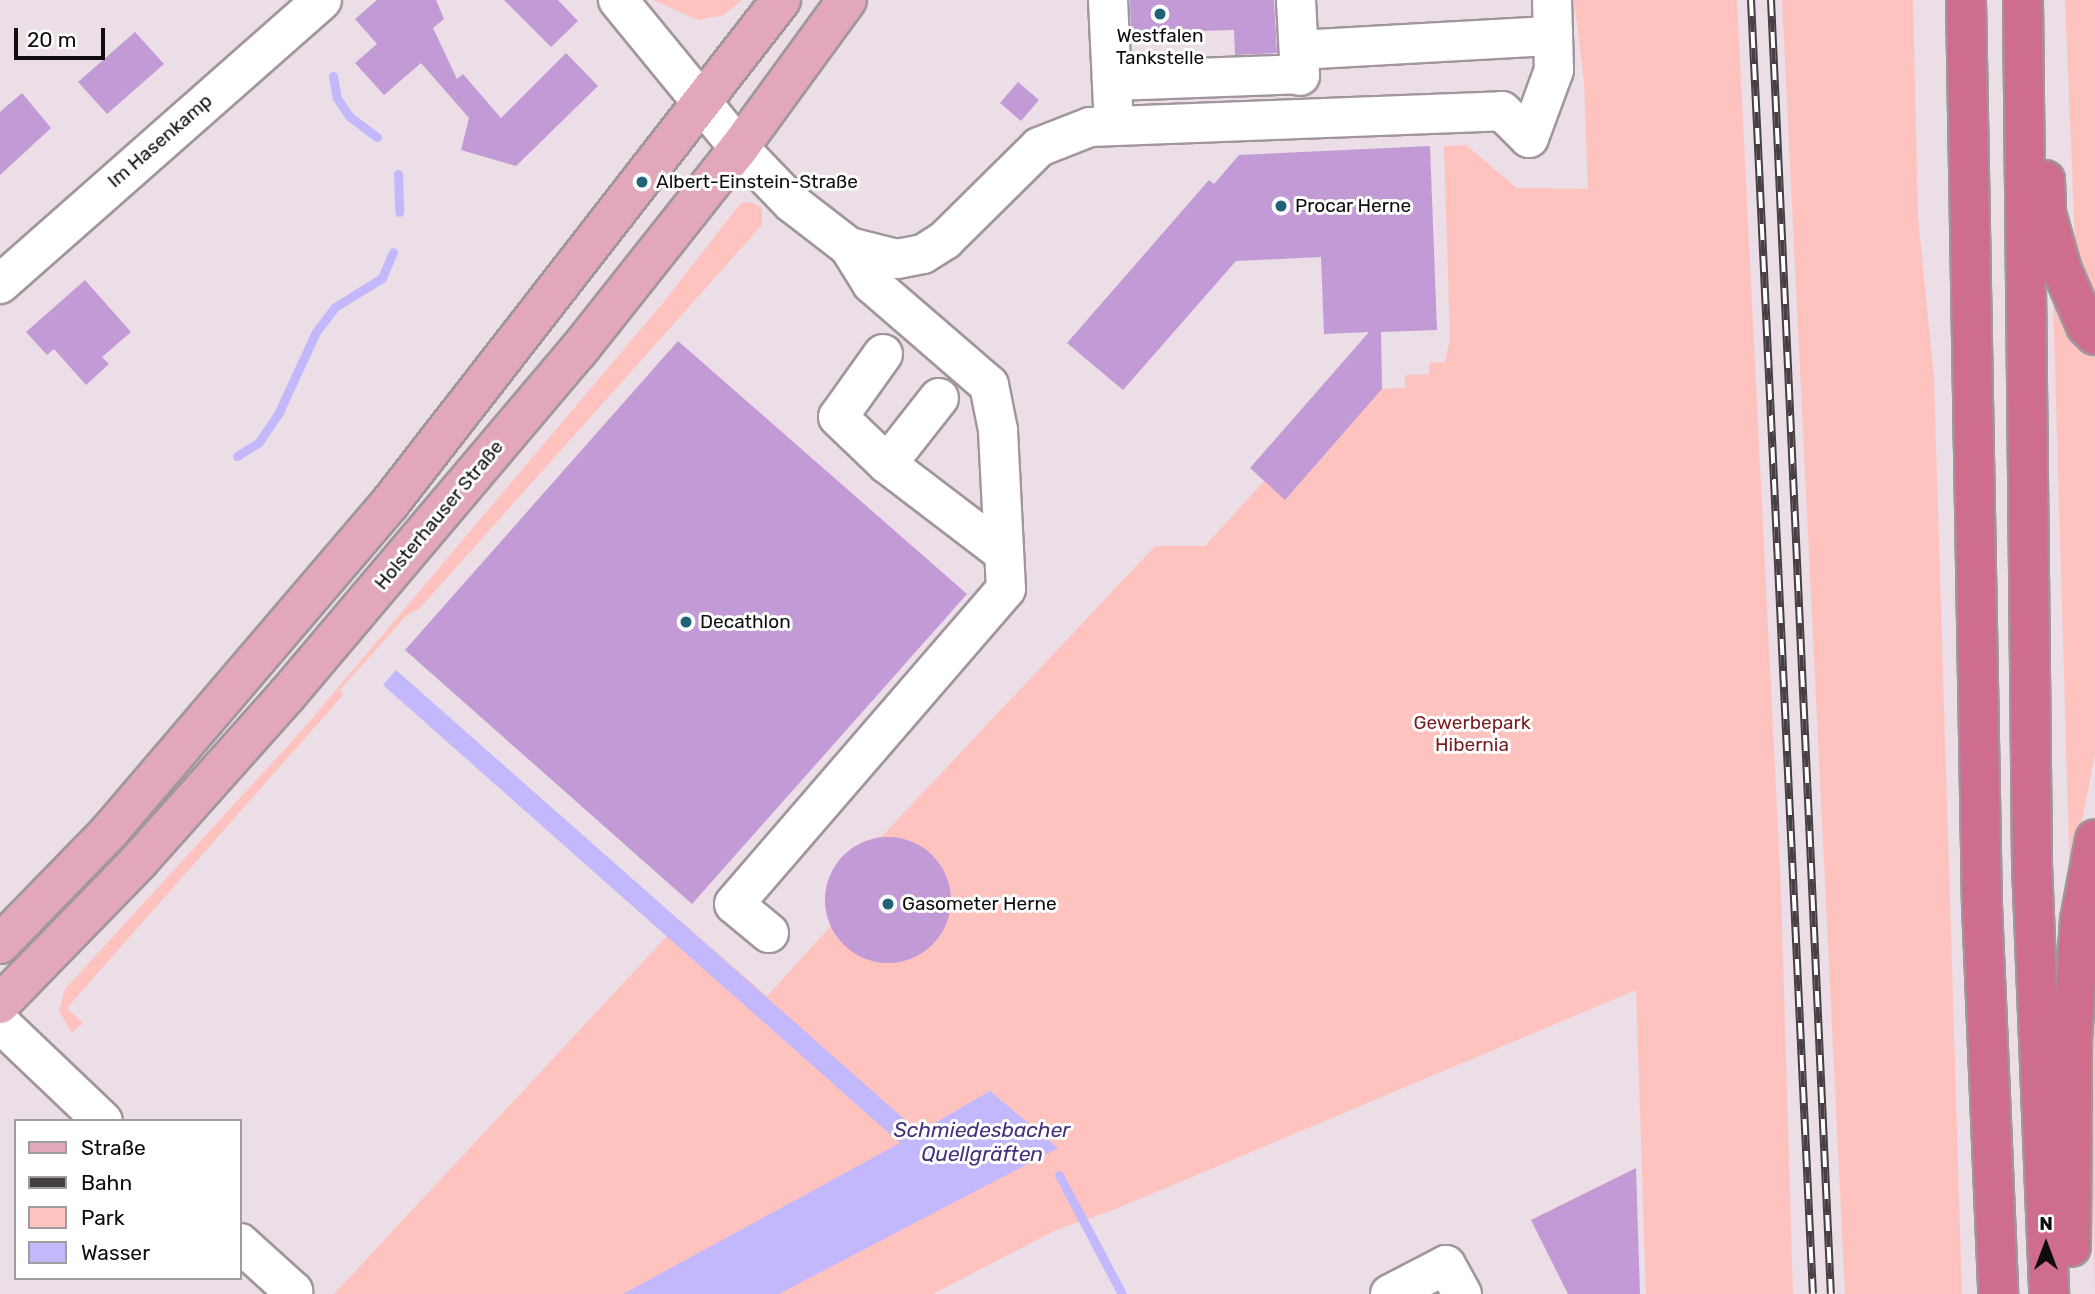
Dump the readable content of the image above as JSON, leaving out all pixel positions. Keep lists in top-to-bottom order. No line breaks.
{"streets":{"main road":["Holsterhauser Straße"],"street":["Im Hasenkamp"]},"water":["Schmiedesbacher Quellgräften"],"parks":["Gewerbepark Hibernia"],"places":["Westfalen Tankstelle","Albert-Einstein-Straße","Procar Herne","Decathlon","Gasometer Herne"],"legend":["Straße","Bahn","Park","Wasser"],"scale_bar":"20 m","north":"top"}
